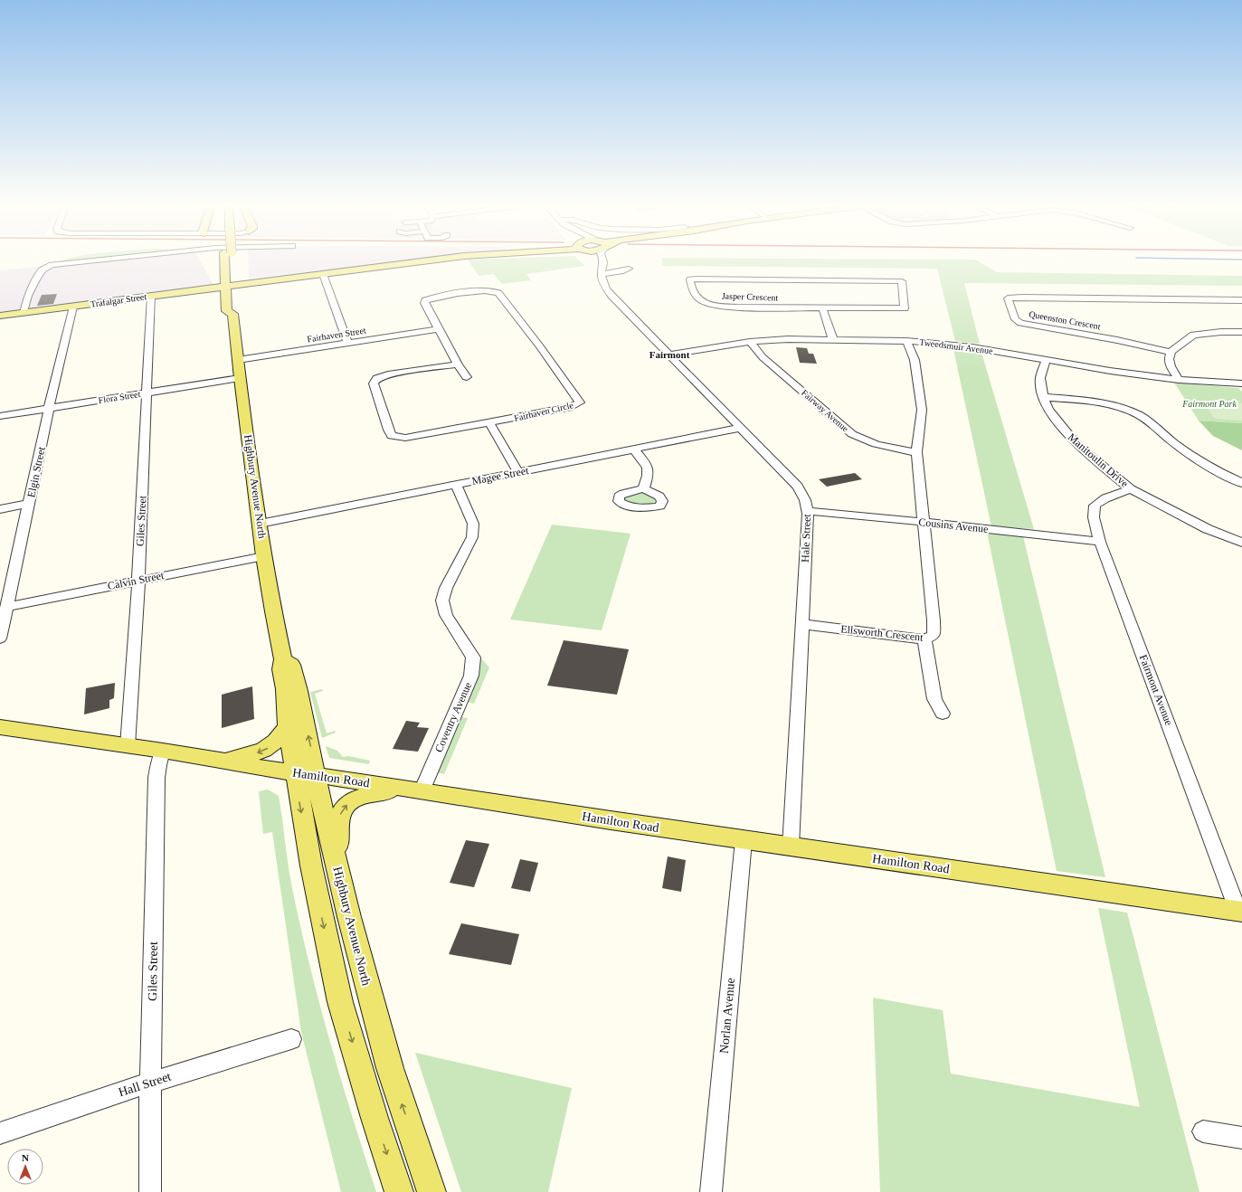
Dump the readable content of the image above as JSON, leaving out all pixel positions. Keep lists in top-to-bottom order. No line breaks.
{"streets":{"main road":["Trafalgar Street","Highbury Avenue North","Hamilton Road"],"street":["Jasper Crescent","Queenston Crescent","Fairhaven Street","Tweedsmuir Avenue","Flora Street","Fairway Avenue","Fairhaven Circle","Manitoulin Drive","Elgin Street","Magee Street","Giles Street","Cousins Avenue","Hale Street","Calvin Street","Ellsworth Crescent","Fairmont Avenue","Coventry Avenue","Norlan Avenue","Hall Street"]},"crossings":[["Trafalgar Street","Elgin Street"],["Trafalgar Street","Highbury Avenue North"],["Trafalgar Street","Giles Street"],["Fairhaven Street","Fairhaven Circle"],["Fairhaven Street","Highbury Avenue North"],["Tweedsmuir Avenue","Fairway Avenue"],["Tweedsmuir Avenue","Manitoulin Drive"],["Tweedsmuir Avenue","Hale Street"],["Flora Street","Elgin Street"],["Flora Street","Highbury Avenue North"],["Flora Street","Giles Street"],["Manitoulin Drive","Fairmont Avenue"],["Elgin Street","Calvin Street"],["Magee Street","Highbury Avenue North"],["Magee Street","Hale Street"],["Magee Street","Coventry Avenue"],["Highbury Avenue North","Calvin Street"],["Highbury Avenue North","Hamilton Road"],["Giles Street","Calvin Street"],["Giles Street","Hamilton Road"],["Giles Street","Hall Street"],["Cousins Avenue","Hale Street"],["Cousins Avenue","Ellsworth Crescent"],["Cousins Avenue","Fairmont Avenue"],["Hale Street","Ellsworth Crescent"],["Hale Street","Hamilton Road"],["Fairmont Avenue","Hamilton Road"],["Coventry Avenue","Hamilton Road"],["Hamilton Road","Norlan Avenue"]],"districts":["Fairmont"],"parks":["Fairmont Park"],"north":"top"}
